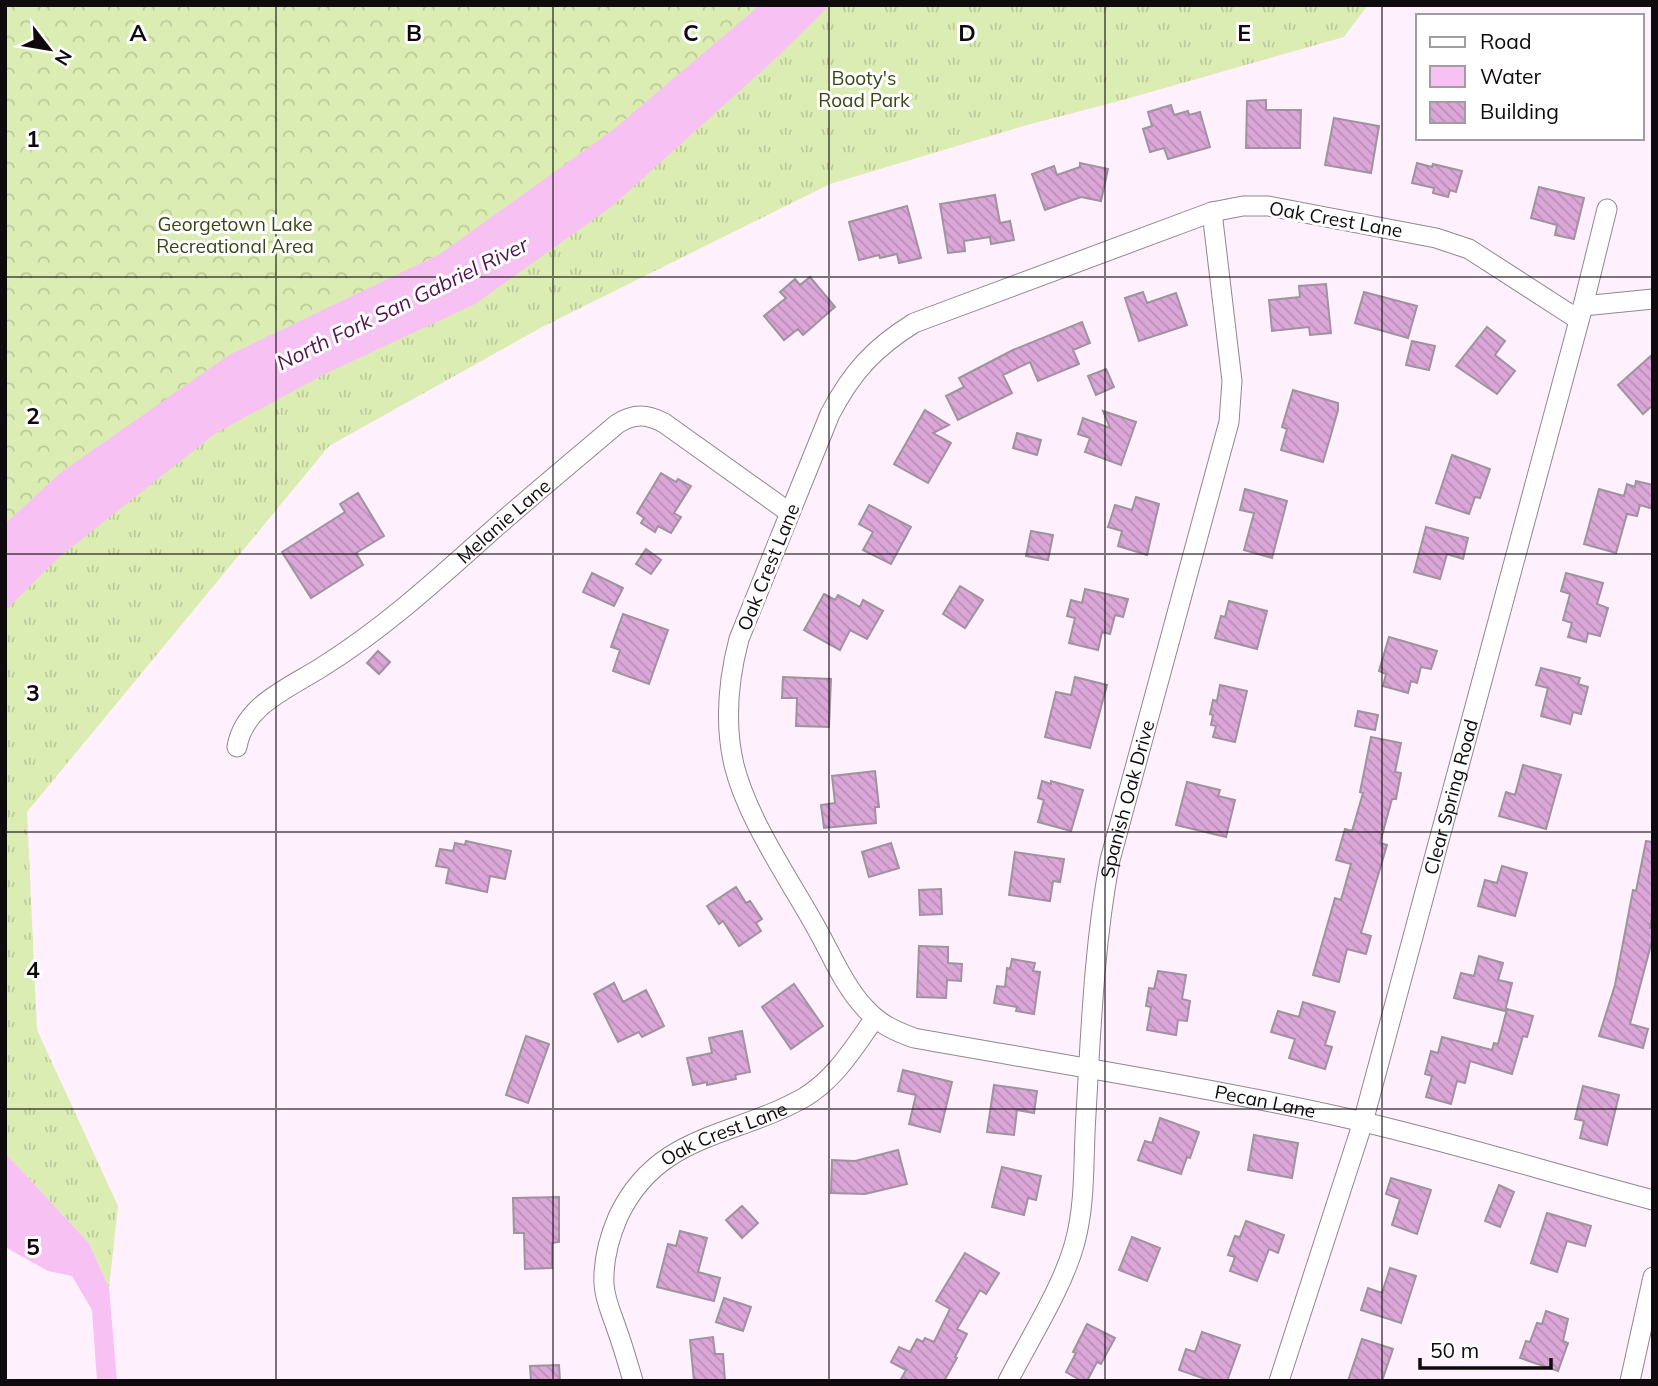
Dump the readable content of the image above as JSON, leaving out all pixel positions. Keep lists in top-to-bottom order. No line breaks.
{"streets":{"street":["Oak Crest Lane","Melanie Lane","Clear Spring Road","Spanish Oak Drive","Pecan Lane"]},"crossings":[["Oak Crest Lane","Melanie Lane"],["Oak Crest Lane","Clear Spring Road"],["Oak Crest Lane","Spanish Oak Drive"],["Oak Crest Lane","Pecan Lane"],["Clear Spring Road","Pecan Lane"],["Spanish Oak Drive","Pecan Lane"]],"water":["North Fork San Gabriel River"],"parks":["Booty's Road Park","Georgetown Lake Recreational Area"],"legend":["Road","Water","Building"],"scale_bar":"50 m","north":"bottom right","grid":{"columns":["A","B","C","D","E"],"rows":["1","2","3","4","5"]}}
